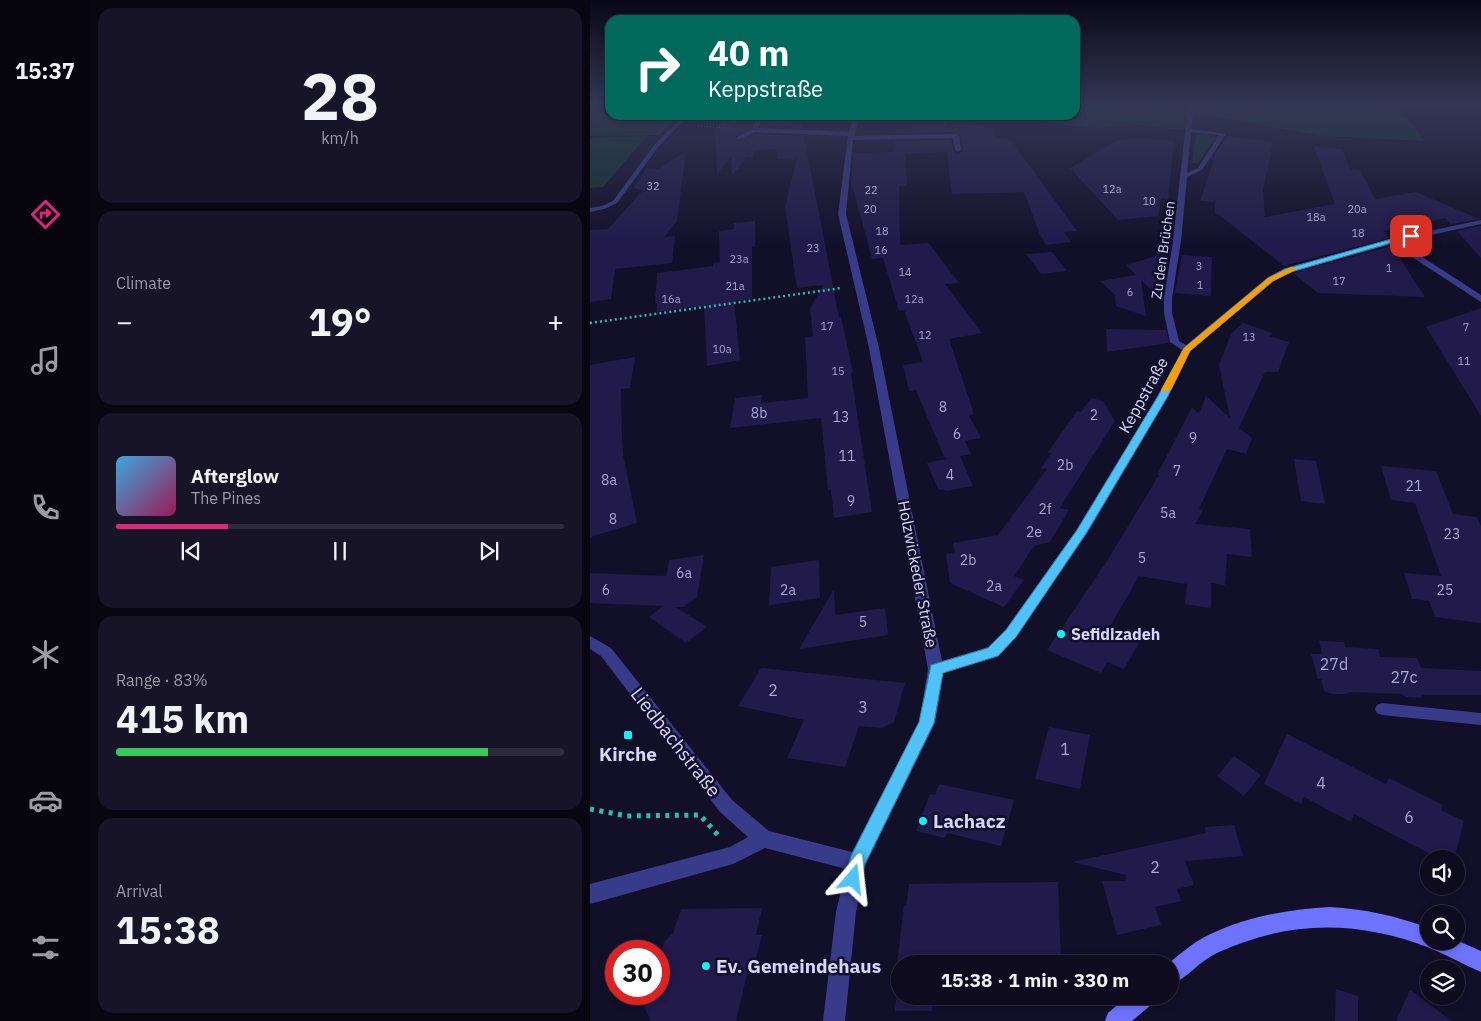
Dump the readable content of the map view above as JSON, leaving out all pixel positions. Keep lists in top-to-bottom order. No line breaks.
{"streets":{"street":["Zu den Brüchen","Keppstraße","Holzwickeder Straße","Liedbachstraße"]},"crossings":[["Zu den Brüchen","Keppstraße"],["Keppstraße","Holzwickeder Straße"],["Holzwickeder Straße","Liedbachstraße"]],"places":{"other":["Sefidizadeh","Lachacz","Ev. Gemeindehaus"],"transit":["Kirche"]},"house_numbers":["32","12a","22","10","20","20a","18a","18","18","23","16","23a","3","1","14","17","1","21a","6","16a","12a","17","7","12","13","10a","11","15","8","8b","2","13","6","9","11","2b","7","4","8a","21","9","2f","5a","8","2e","23","5","2b","6a","2a","6","2a","25","5","27d","27c","2","3","1","4","6","2"],"page":{"tabs":"15:37","tile":[["28","km/h"],"Climate",["Range · 83%","415 km"],["Arrival","15:38"]],"turn":["40 m","Keppstraße"],"heat":["−","19°","+"],"song":["Afterglow","The Pines"],"limit":"30","trip":"15:38 · 1 min · 330 m"}}
